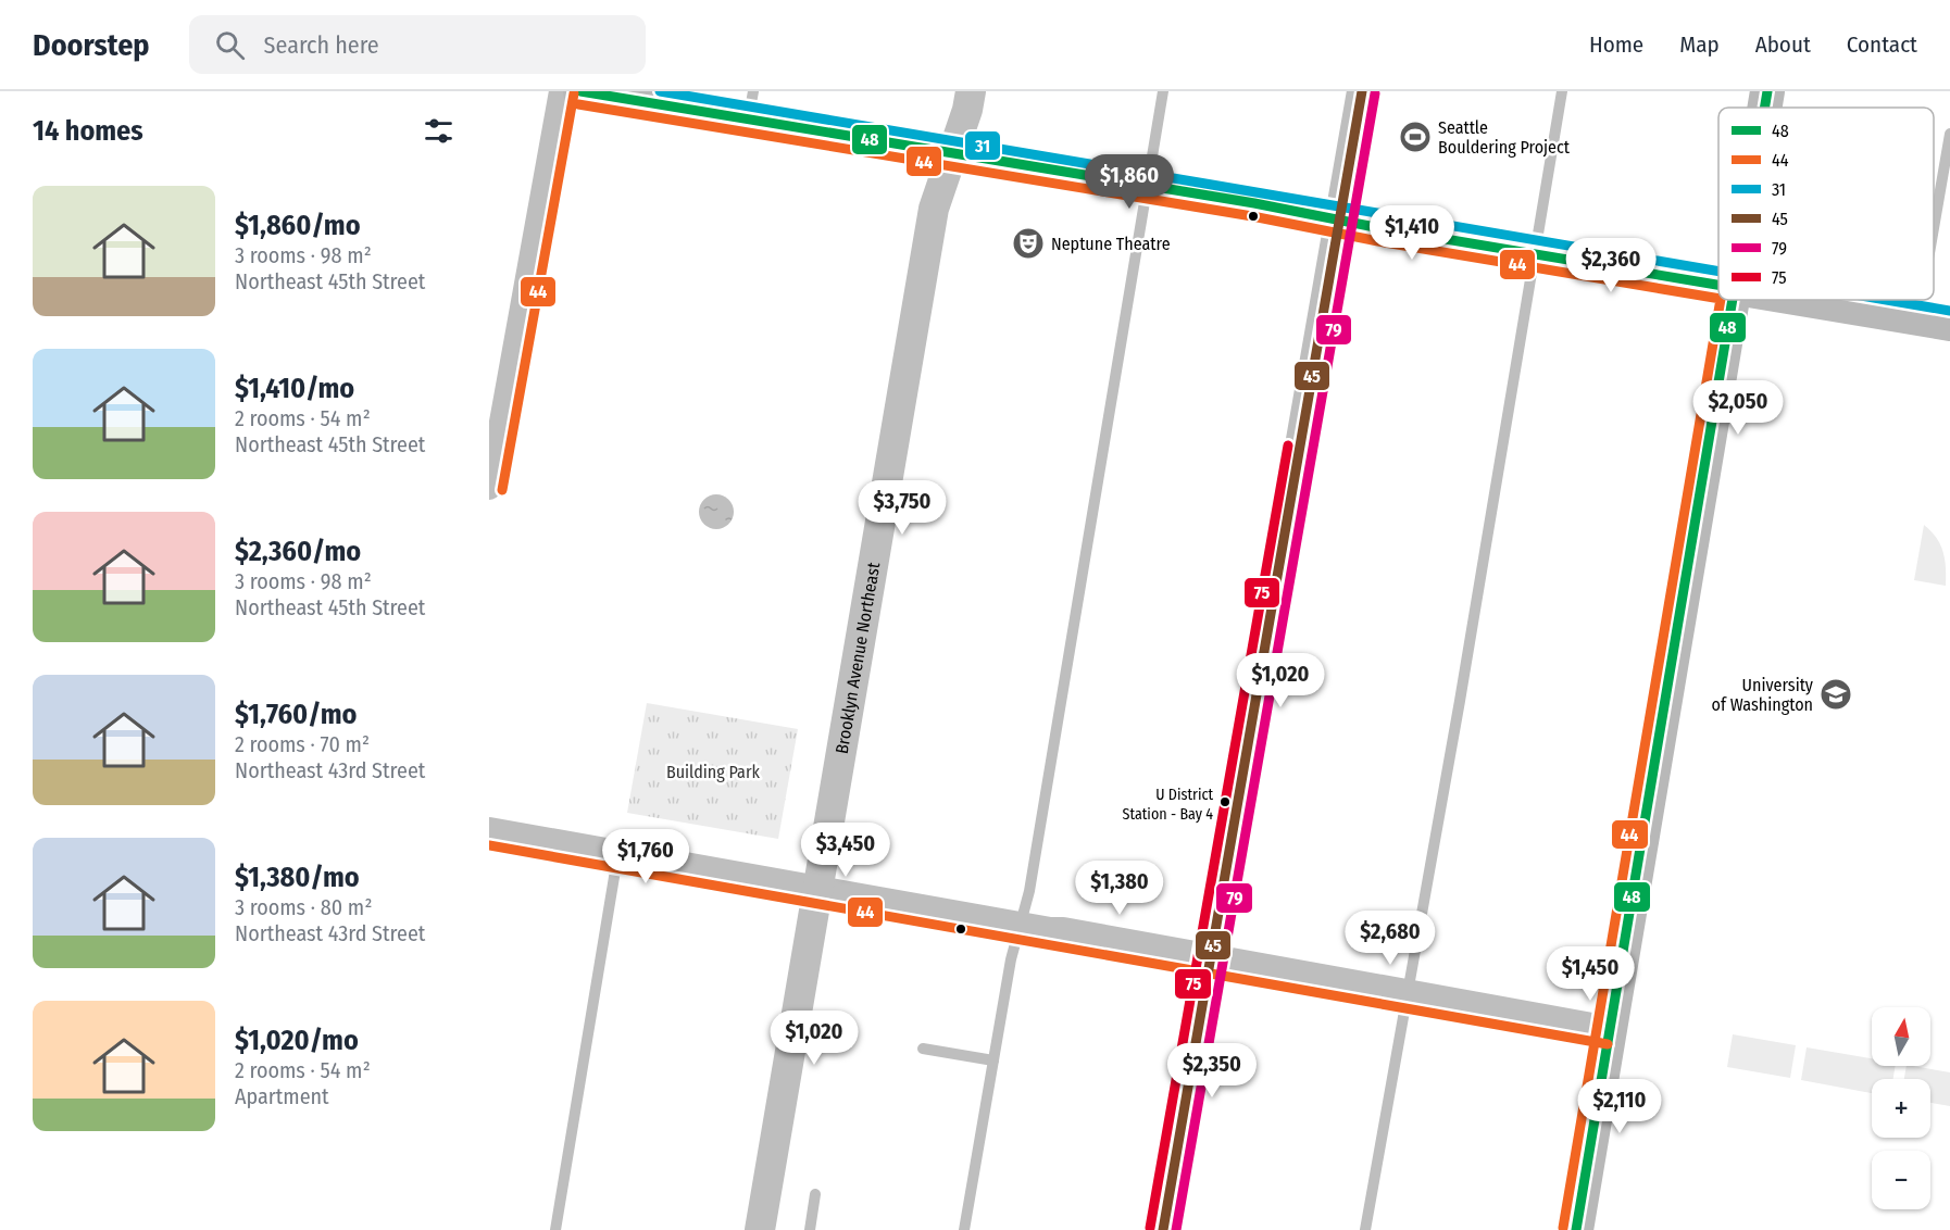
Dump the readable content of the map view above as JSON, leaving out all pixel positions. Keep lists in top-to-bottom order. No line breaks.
{"streets":{"street":["Brooklyn Avenue Northeast"]},"parks":["Building Park"],"places":{"sports":["Seattle Bouldering Project"],"theatre":["Neptune Theatre"],"school or university":["University of Washington"],"other":["U District Station - Bay 4"]},"lines":["transit line 48","transit line 31","transit line 45","transit line 44","transit line 79","transit line 75"],"legend":["48","44","31","45","79","75"],"north":"top","page":{"header":"Doorstep","search":"Search here","nav":["Home","Map","About","Contact"],"heading":"14 homes","price":["$1,860","$1,410","$2,360","$2,050","$3,750","$1,020","$3,450","$1,760","$1,380","$2,680","$1,450","$1,020","$2,350","$2,110"],"list":[{"name":"$1,860/mo","note":"3 rooms · 98 m² · Northeast 45th Street"},{"name":"$1,410/mo","note":"2 rooms · 54 m² · Northeast 45th Street"},{"name":"$2,360/mo","note":"3 rooms · 98 m² · Northeast 45th Street"},{"name":"$1,760/mo","note":"2 rooms · 70 m² · Northeast 43rd Street"},{"name":"$1,380/mo","note":"3 rooms · 80 m² · Northeast 43rd Street"},{"name":"$1,020/mo","note":"2 rooms · 54 m² · Apartment"}],"map_buttons":["+","−"]}}
